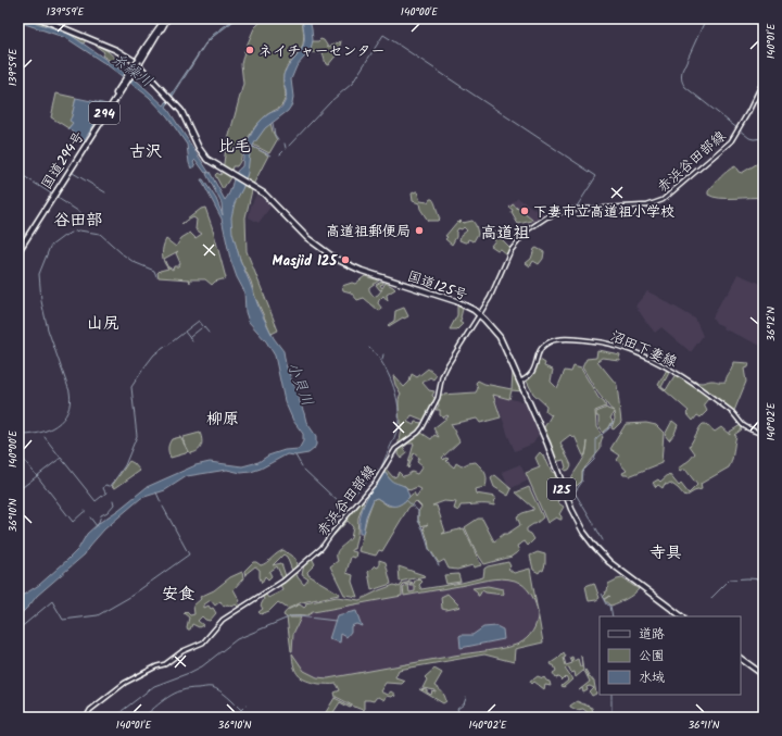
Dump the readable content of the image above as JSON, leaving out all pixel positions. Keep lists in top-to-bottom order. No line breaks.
{"streets":{"highway":["294","国道294号","国道125号","125"],"main road":["赤浜谷田部線","沼田下妻線"]},"crossings":[["294","国道294号"],["294","国道125号"],["国道294号","国道125号"],["赤浜谷田部線","国道125号"],["国道125号","沼田下妻線"]],"districts":["比毛","古沢","谷田部","高道祖","山尻","柳原","寺具","安食"],"water":["糸繰川","小貝川"],"places":["ネイチャーセンター","下妻市立高道祖小学校","高道祖郵便局","Masjid 125"],"legend":["道路","公園","水域"],"coordinates":["139°59'E","140°00'E","140°01'E","36°12'N","140°02'E","36°10'N","36°11'N"]}
